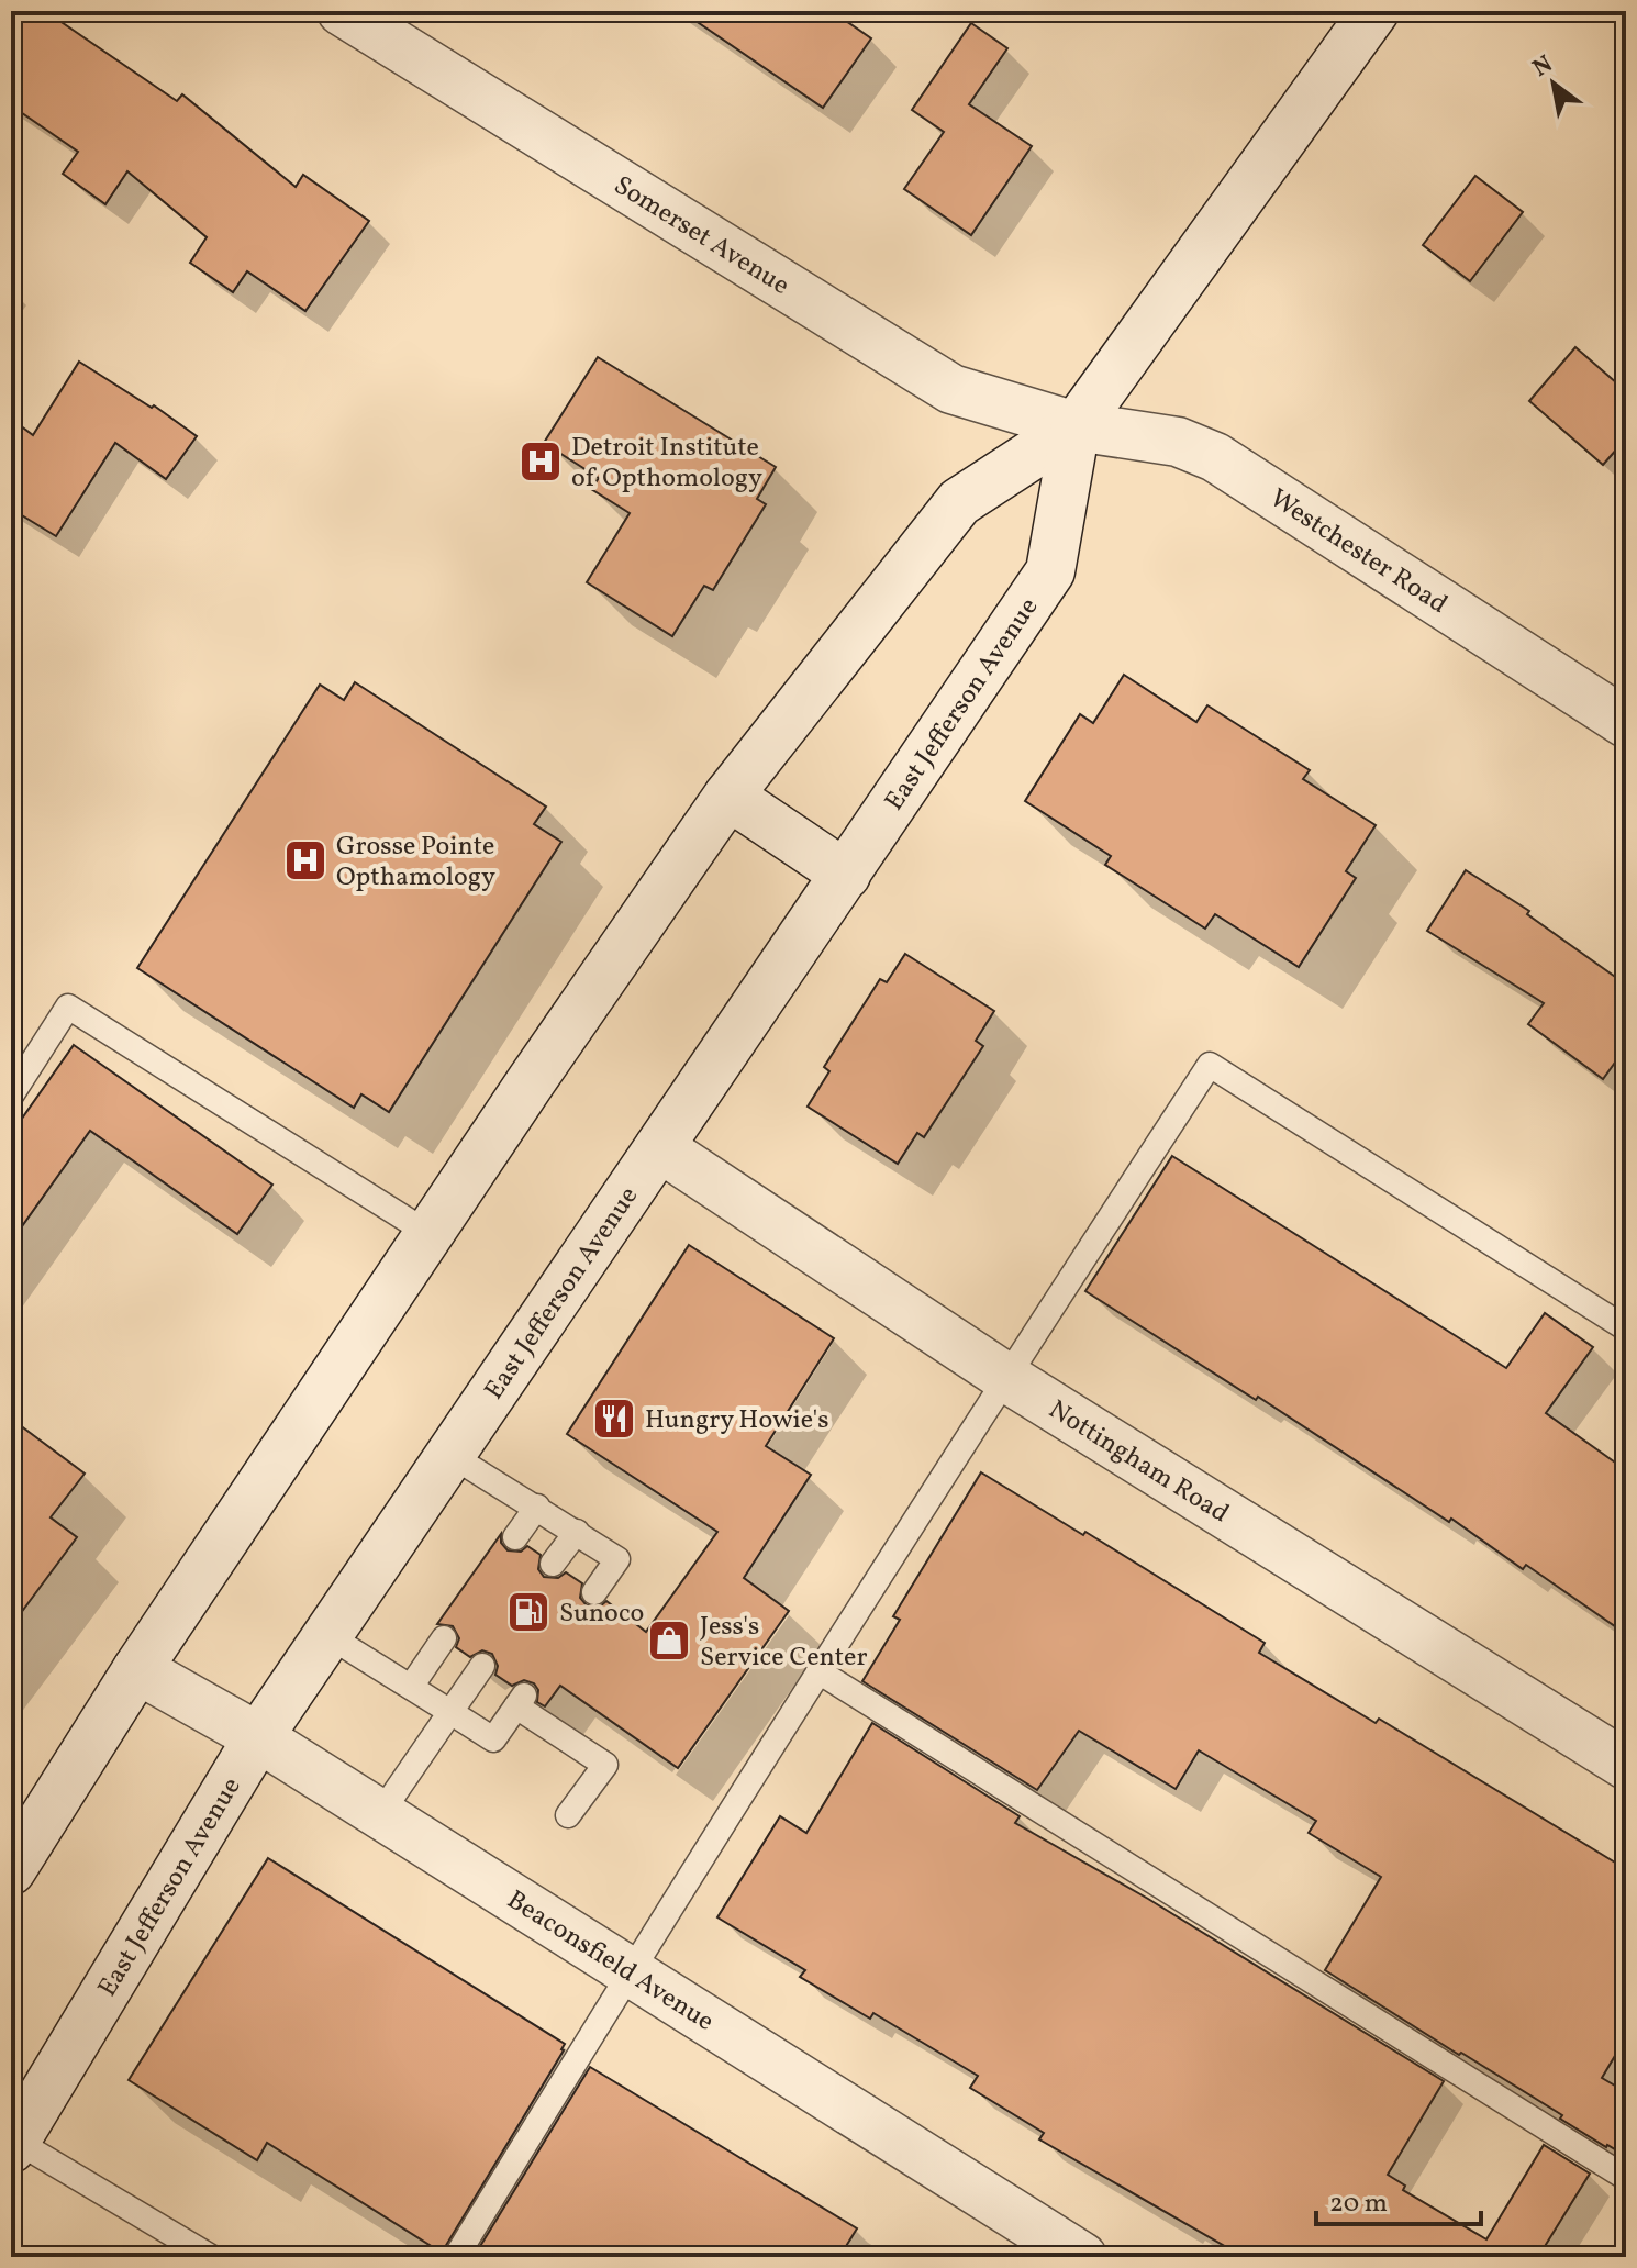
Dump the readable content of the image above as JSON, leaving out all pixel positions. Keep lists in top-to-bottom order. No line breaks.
{"streets":{"main road":["Somerset Avenue","Westchester Road","East Jefferson Avenue","Nottingham Road","Beaconsfield Avenue"]},"crossings":[["Somerset Avenue","Westchester Road"],["Somerset Avenue","East Jefferson Avenue"],["Westchester Road","East Jefferson Avenue"],["East Jefferson Avenue","Nottingham Road"],["East Jefferson Avenue","Beaconsfield Avenue"]],"places":{"hospital":["Detroit Institute of Opthomology","Grosse Pointe Opthamology"],"restaurant":["Hungry Howie's"],"fuel station":["Sunoco"],"shop":["Jess's Service Center"]},"scale_bar":"20 m","north":"top left"}
